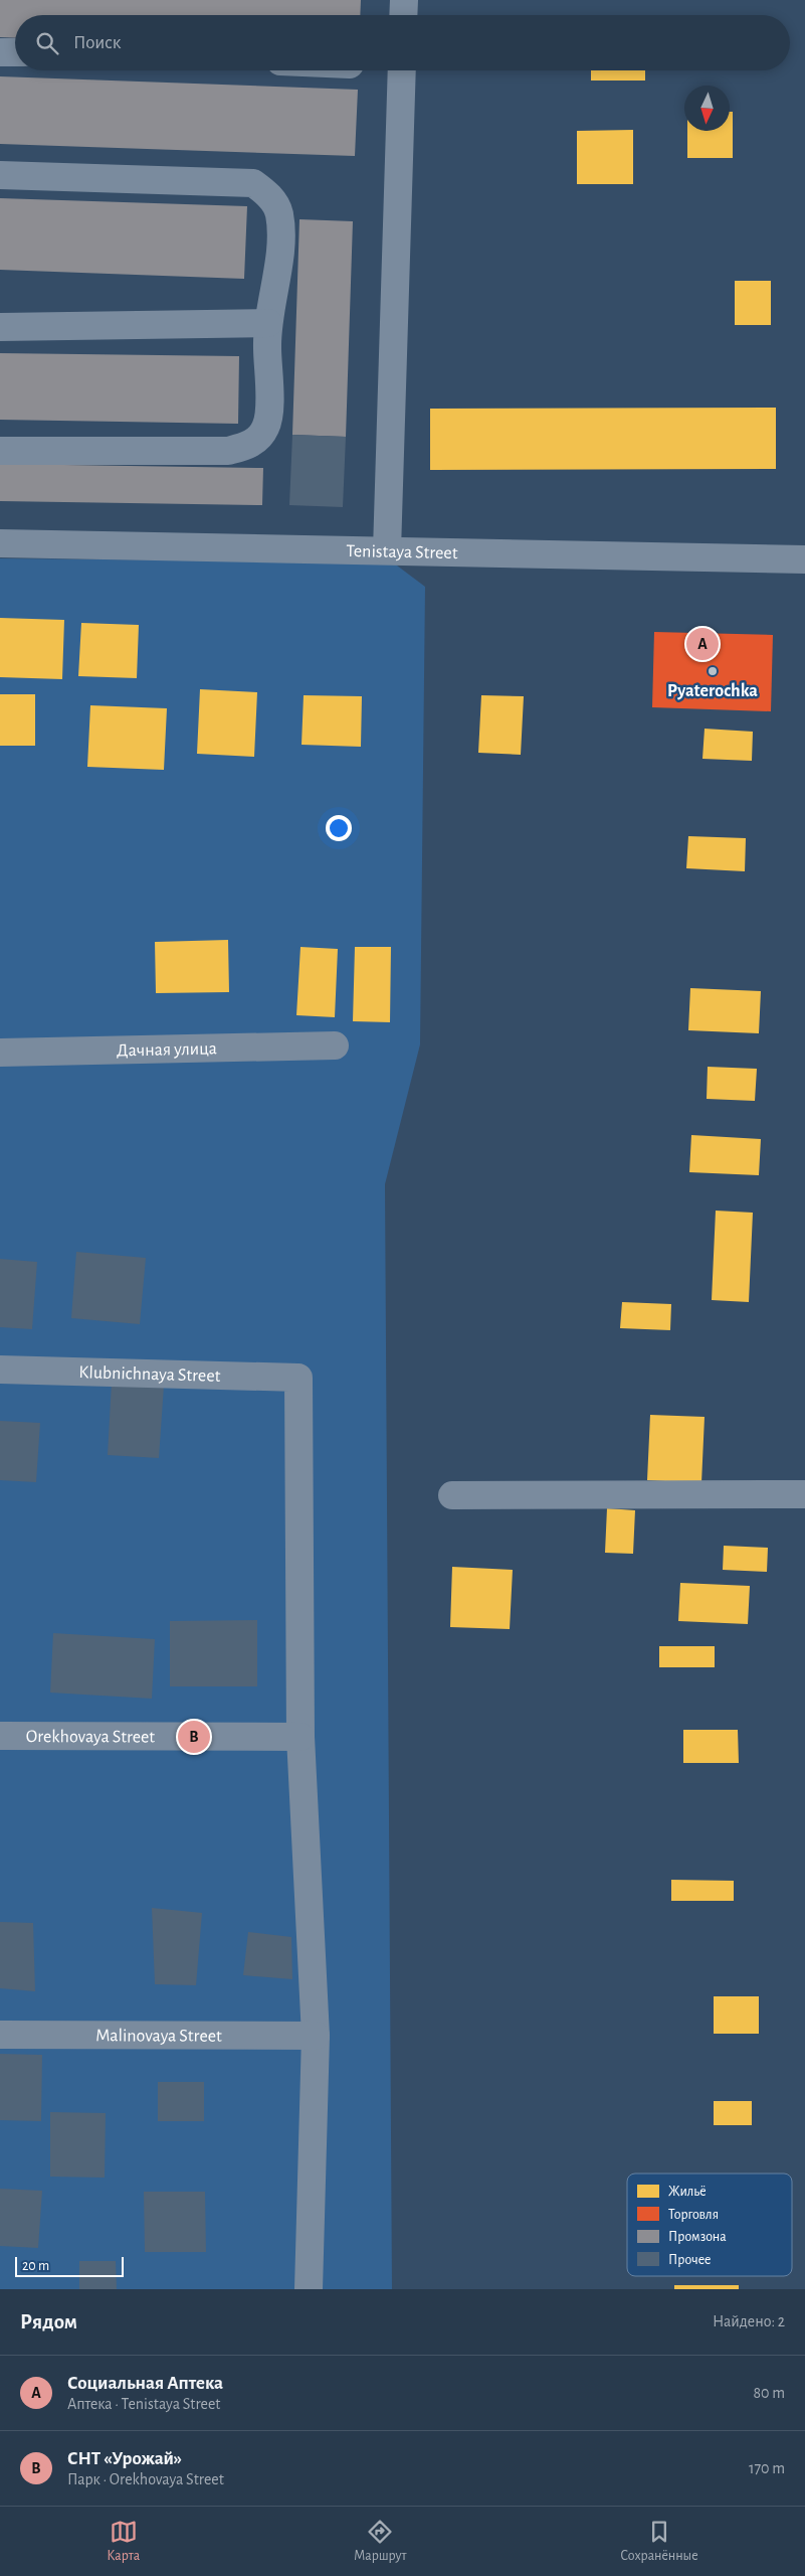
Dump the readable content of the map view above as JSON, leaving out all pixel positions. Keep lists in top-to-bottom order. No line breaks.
{"streets":{"street":["Tenistaya Street","Дачная улица","Klubnichnaya Street","Orekhovaya Street","Malinovaya Street"]},"crossings":[["Klubnichnaya Street","Orekhovaya Street"]],"places":["Pyaterochka"],"legend":["Жильё","Торговля","Промзона","Прочее"],"scale_bar":"20 m","north":"bottom","page":{"search":"Поиск","pins":["A","B"],"scale":"20 m","heading":["Рядом","Найдено: 2"],"list":[{"mark":"A","name":"Социальная Аптека","note":"Аптека · Tenistaya Street","value":"80 m"},{"mark":"B","name":"СНТ «Урожай»","note":"Парк · Orekhovaya Street","value":"170 m"}],"nav":["Карта","Маршрут","Сохранённые"]}}
